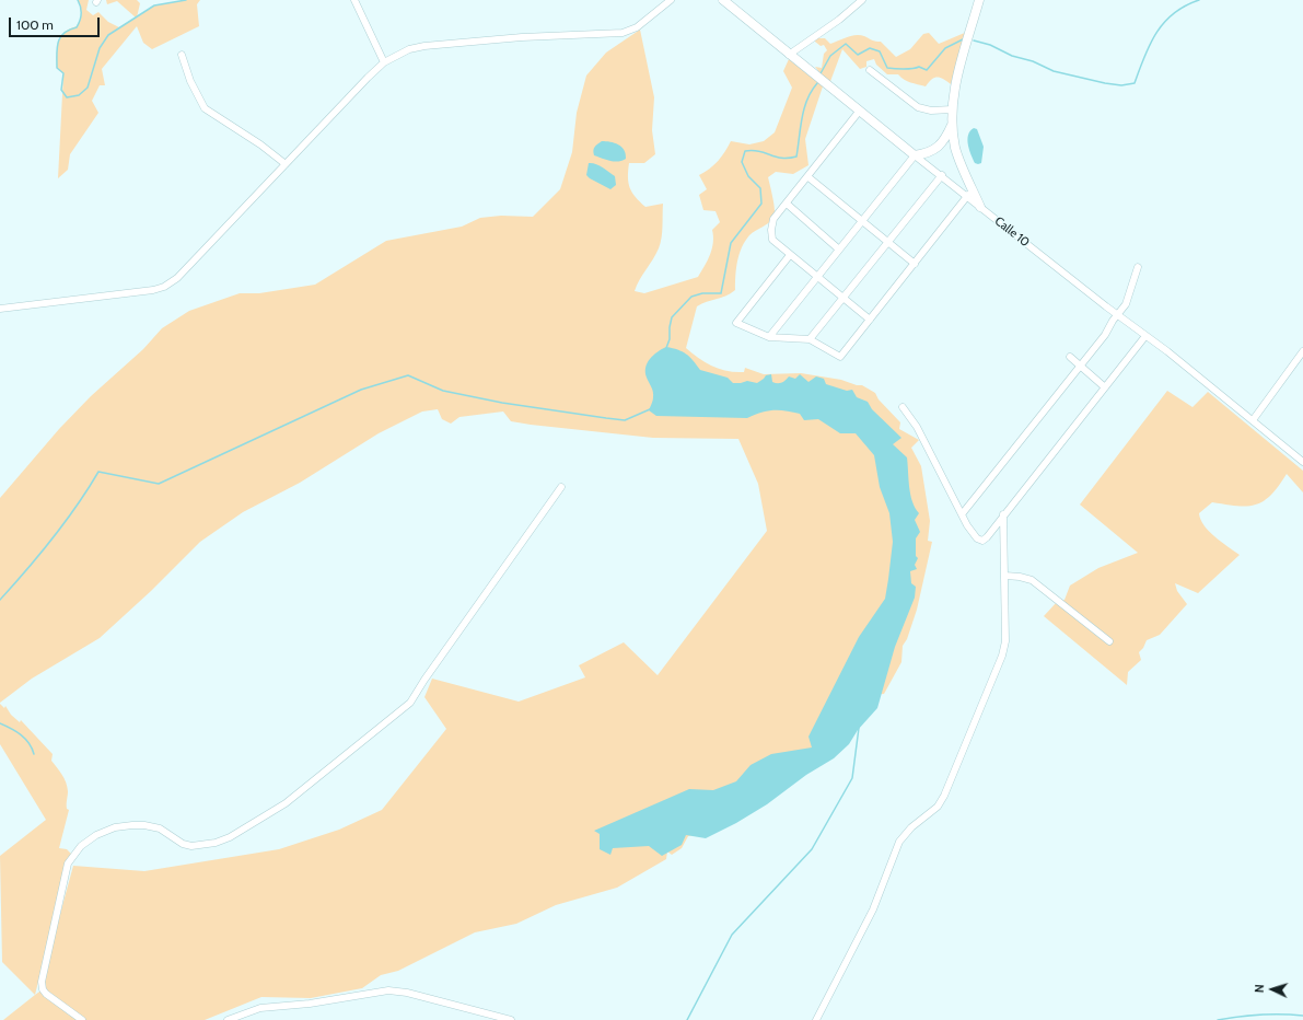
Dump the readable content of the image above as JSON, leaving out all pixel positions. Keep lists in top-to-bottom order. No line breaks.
{"streets":{"main road":["Calle 10"]},"scale_bar":"100 m","north":"left"}
